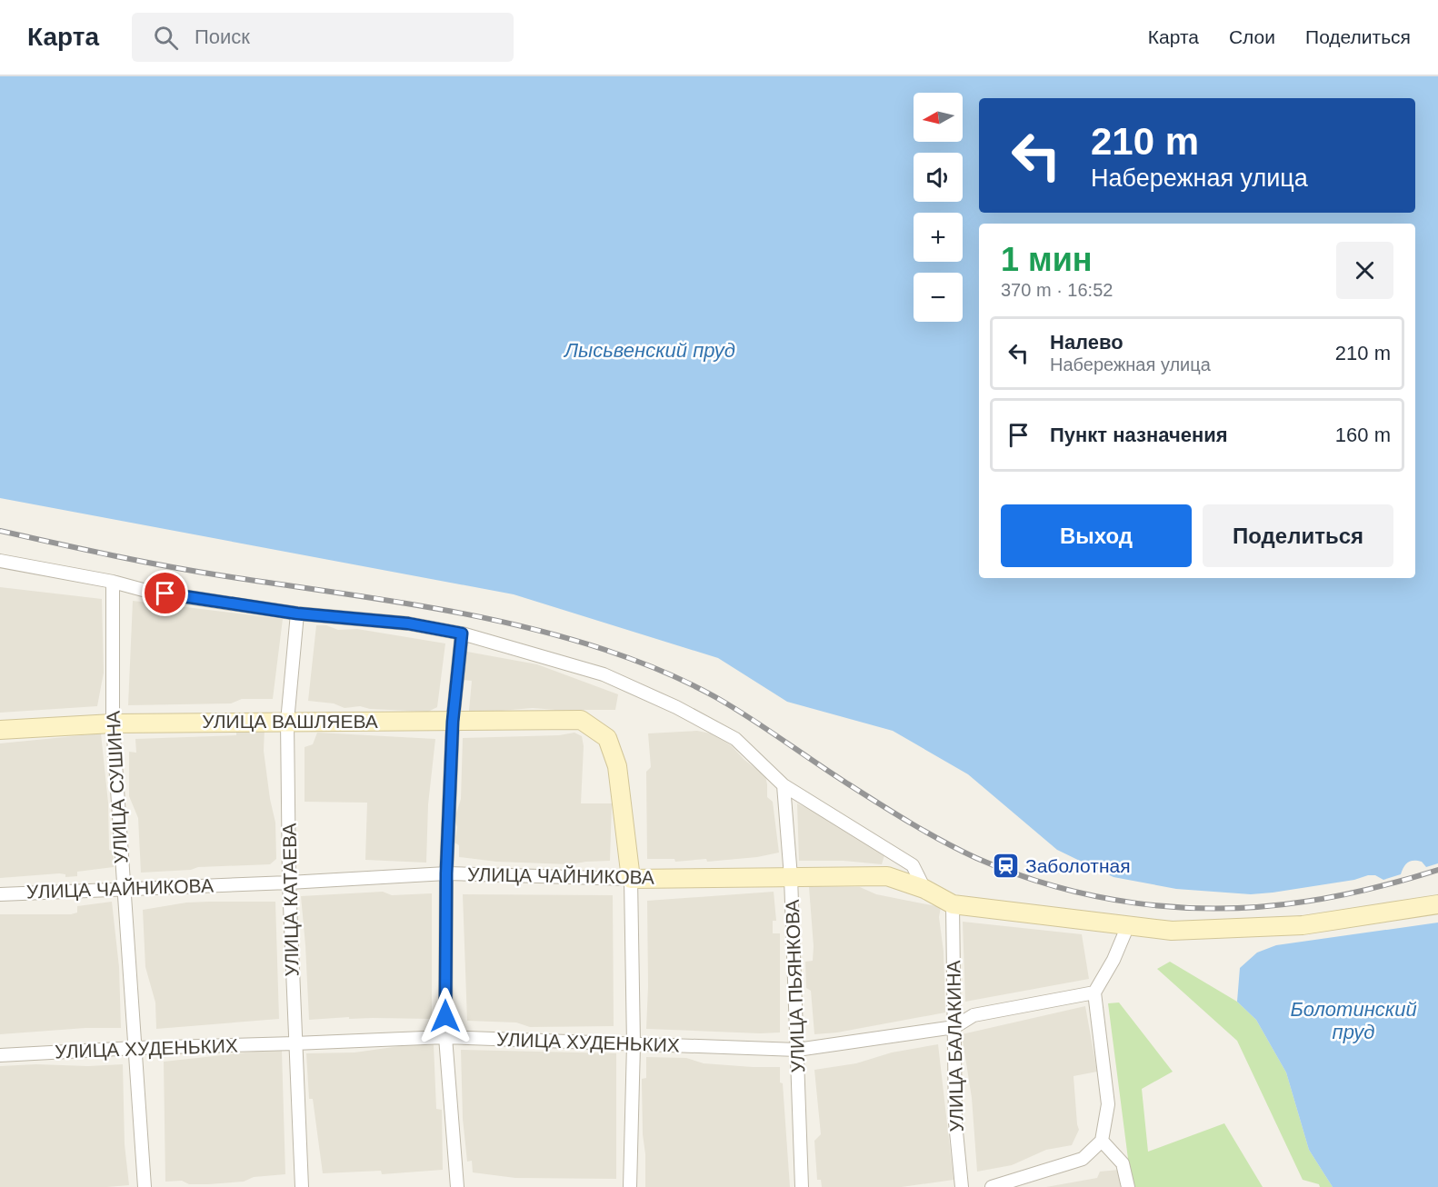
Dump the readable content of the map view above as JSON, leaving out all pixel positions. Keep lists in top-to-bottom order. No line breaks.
{"streets":{"street":["УЛИЦА ВАШЛЯЕВА","УЛИЦА СУШИНА","УЛИЦА ЧАЙНИКОВА","УЛИЦА КАТАЕВА","УЛИЦА ПЬЯНКОВА","УЛИЦА ХУДЕНЬКИХ","УЛИЦА БАЛАКИНА"]},"crossings":[["УЛИЦА ВАШЛЯЕВА","УЛИЦА СУШИНА"],["УЛИЦА ВАШЛЯЕВА","УЛИЦА ЧАЙНИКОВА"],["УЛИЦА ВАШЛЯЕВА","УЛИЦА КАТАЕВА"],["УЛИЦА СУШИНА","УЛИЦА ЧАЙНИКОВА"],["УЛИЦА СУШИНА","УЛИЦА ХУДЕНЬКИХ"],["УЛИЦА ЧАЙНИКОВА","УЛИЦА КАТАЕВА"],["УЛИЦА ЧАЙНИКОВА","УЛИЦА ПЬЯНКОВА"],["УЛИЦА ЧАЙНИКОВА","УЛИЦА БАЛАКИНА"],["УЛИЦА КАТАЕВА","УЛИЦА ХУДЕНЬКИХ"],["УЛИЦА ПЬЯНКОВА","УЛИЦА ХУДЕНЬКИХ"],["УЛИЦА ХУДЕНЬКИХ","УЛИЦА БАЛАКИНА"]],"water":["Лысьвенский пруд","Болотинский пруд"],"places":{"station":["Заболотная"]},"north":"left","page":{"header":"Карта","search":"Поиск","nav":["Карта","Слои","Поделиться"],"map_buttons":["+","−"],"turn":["210 m","Набережная улица"],"heading":["1 мин","370 m · 16:52"],"list":[{"name":"Налево","note":"Набережная улица","value":"210 m"},{"name":"Пункт назначения","value":"160 m"}],"buttons":["Выход","Поделиться"]}}
